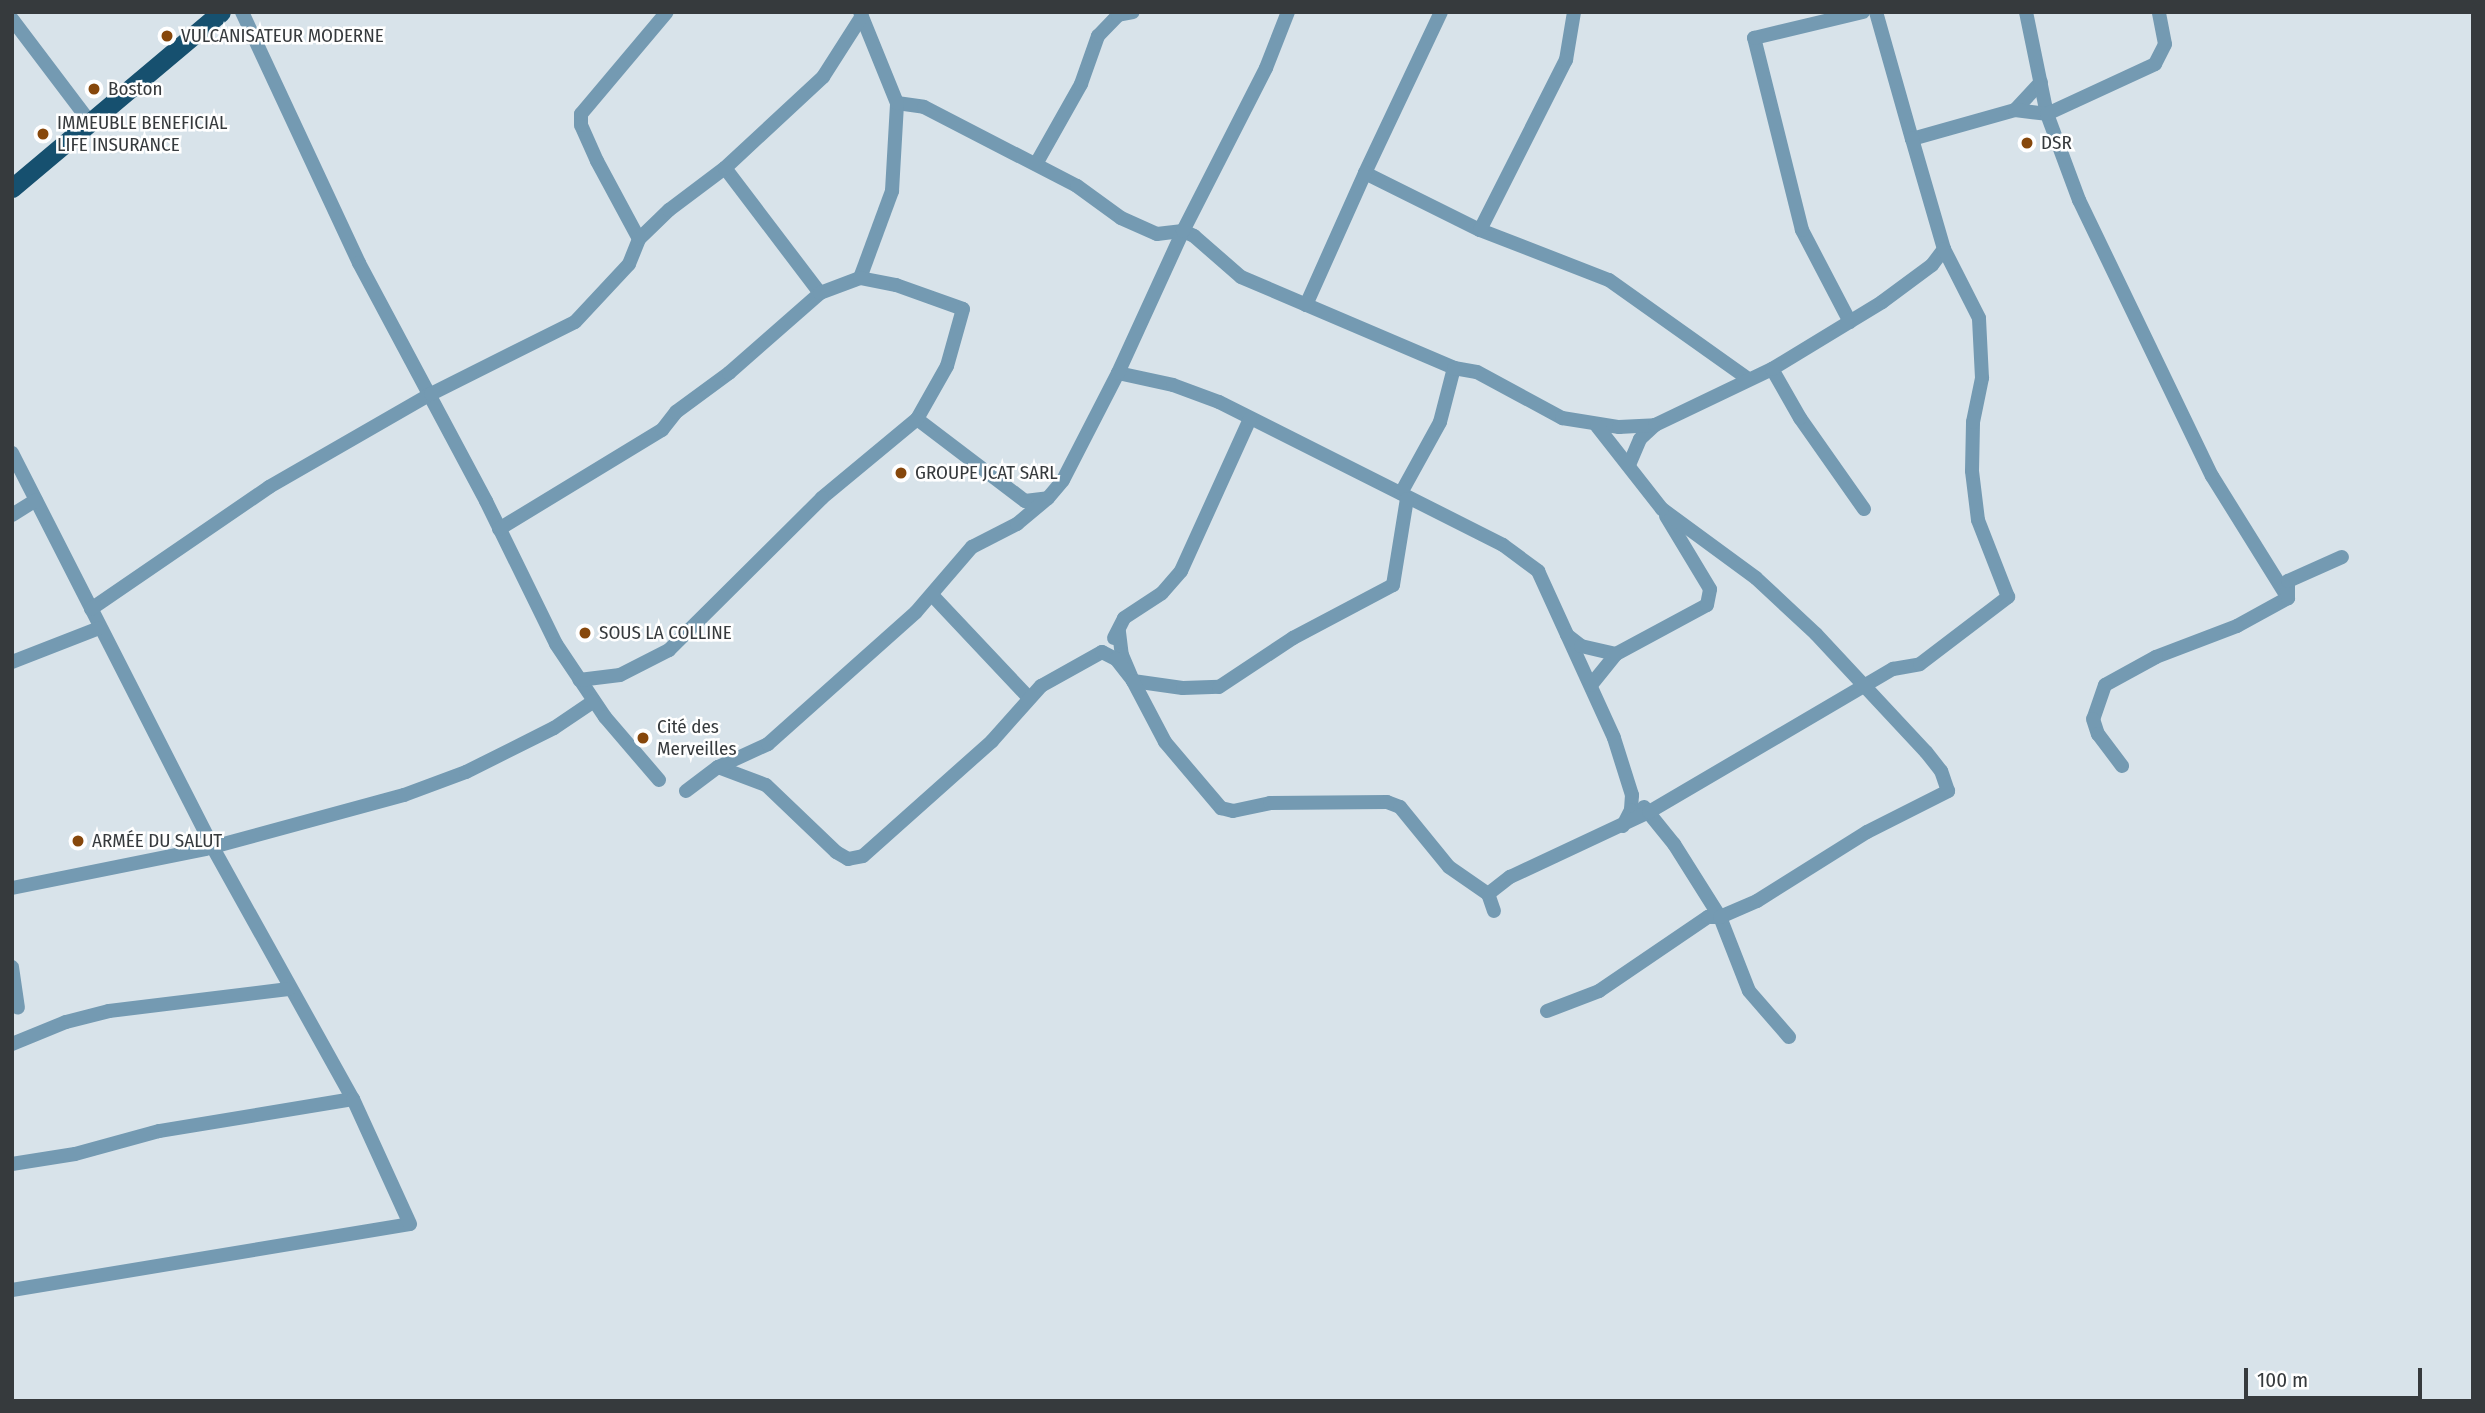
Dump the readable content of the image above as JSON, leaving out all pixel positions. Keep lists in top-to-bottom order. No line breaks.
{"places":["VULCANISATEUR MODERNE","Boston","IMMEUBLE BENEFICIAL LIFE INSURANCE","DSR","GROUPE JCAT SARL","SOUS LA COLLINE","Cité des Merveilles","ARMÉE DU SALUT"],"scale_bar":"100 m"}
